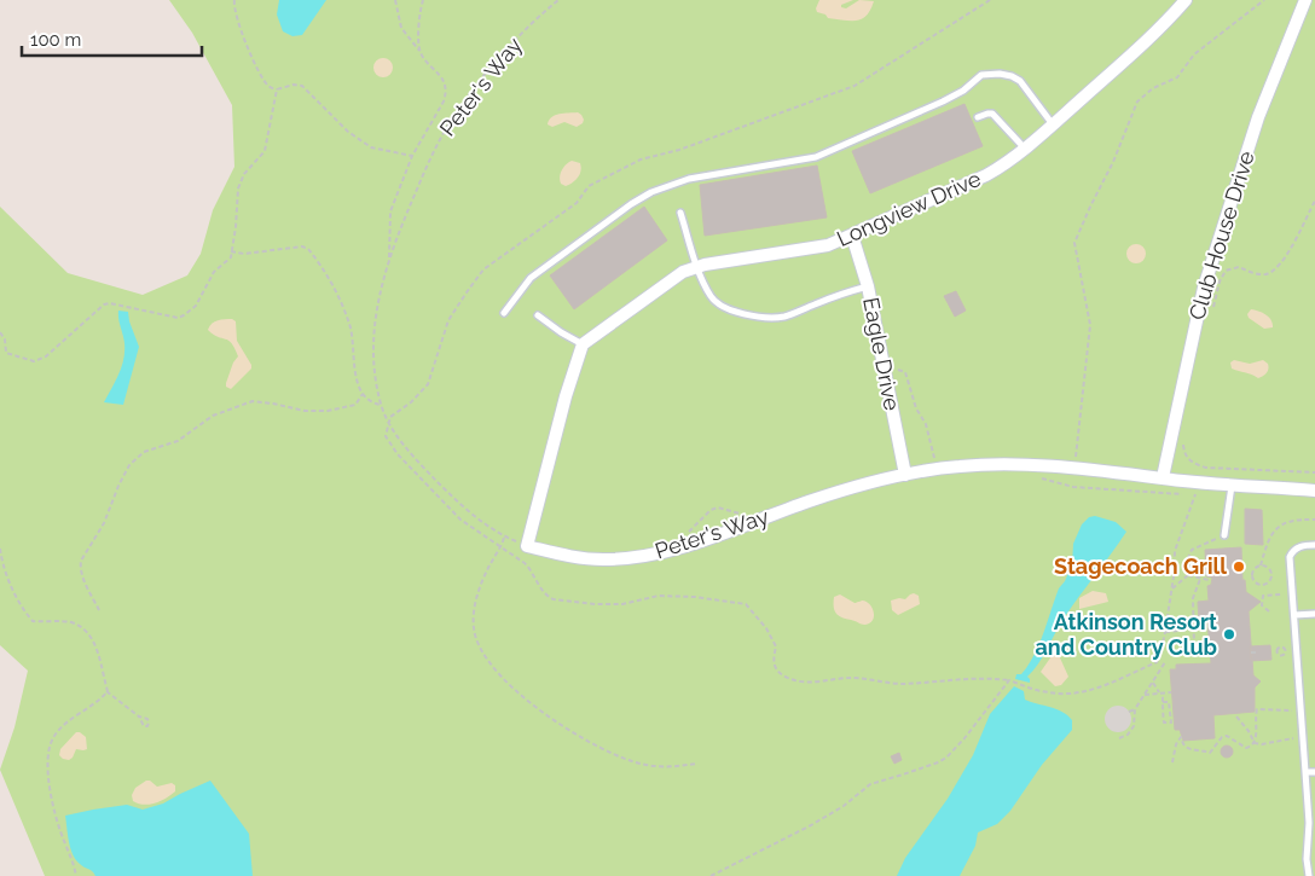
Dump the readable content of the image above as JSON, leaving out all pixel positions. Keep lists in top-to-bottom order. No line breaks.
{"streets":{"street":["Peter's Way","Longview Drive","Club House Drive","Eagle Drive"]},"crossings":[["Peter's Way","Club House Drive"],["Peter's Way","Eagle Drive"],["Longview Drive","Eagle Drive"]],"places":["Stagecoach Grill","Atkinson Resort and Country Club"],"scale_bar":"100 m"}
